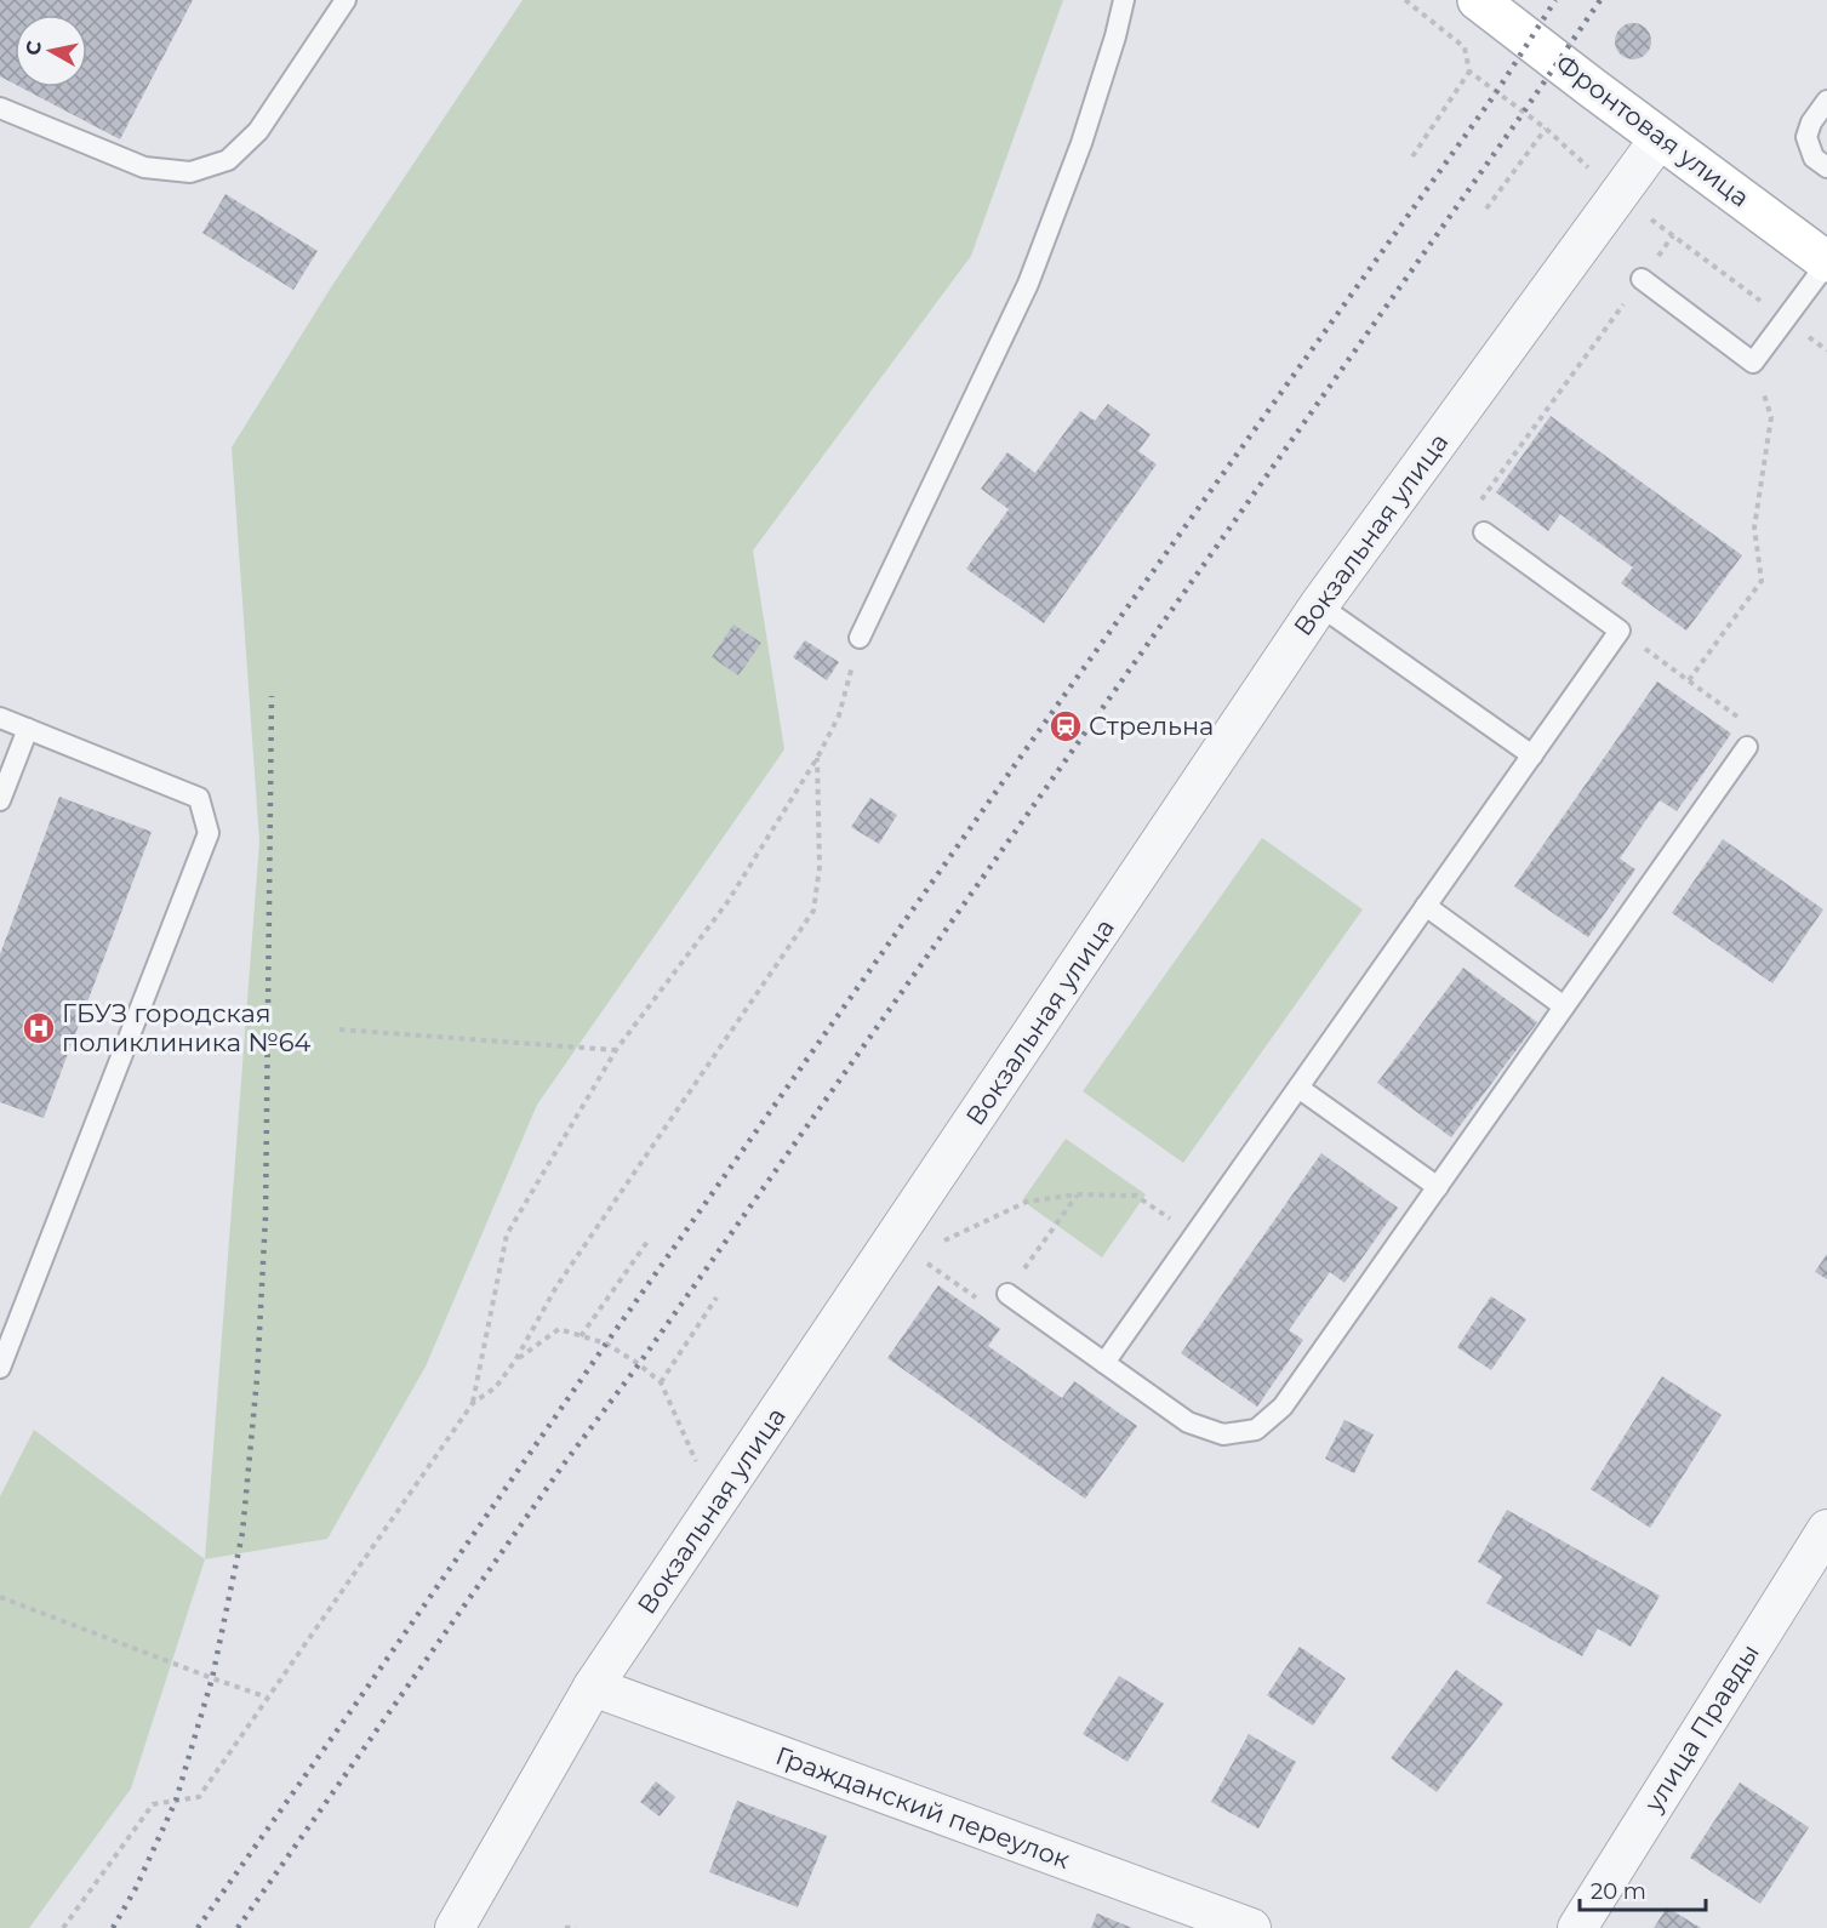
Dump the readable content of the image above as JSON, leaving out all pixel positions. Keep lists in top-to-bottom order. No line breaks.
{"streets":{"main road":["Фронтовая улица"],"street":["Вокзальная улица","улица Правды","Гражданский переулок"]},"crossings":[["Фронтовая улица","Вокзальная улица"],["Вокзальная улица","Гражданский переулок"]],"places":{"station":["Стрельна"],"hospital":["ГБУЗ городская поликлиника №64"]},"scale_bar":"20 m","north":"left"}
